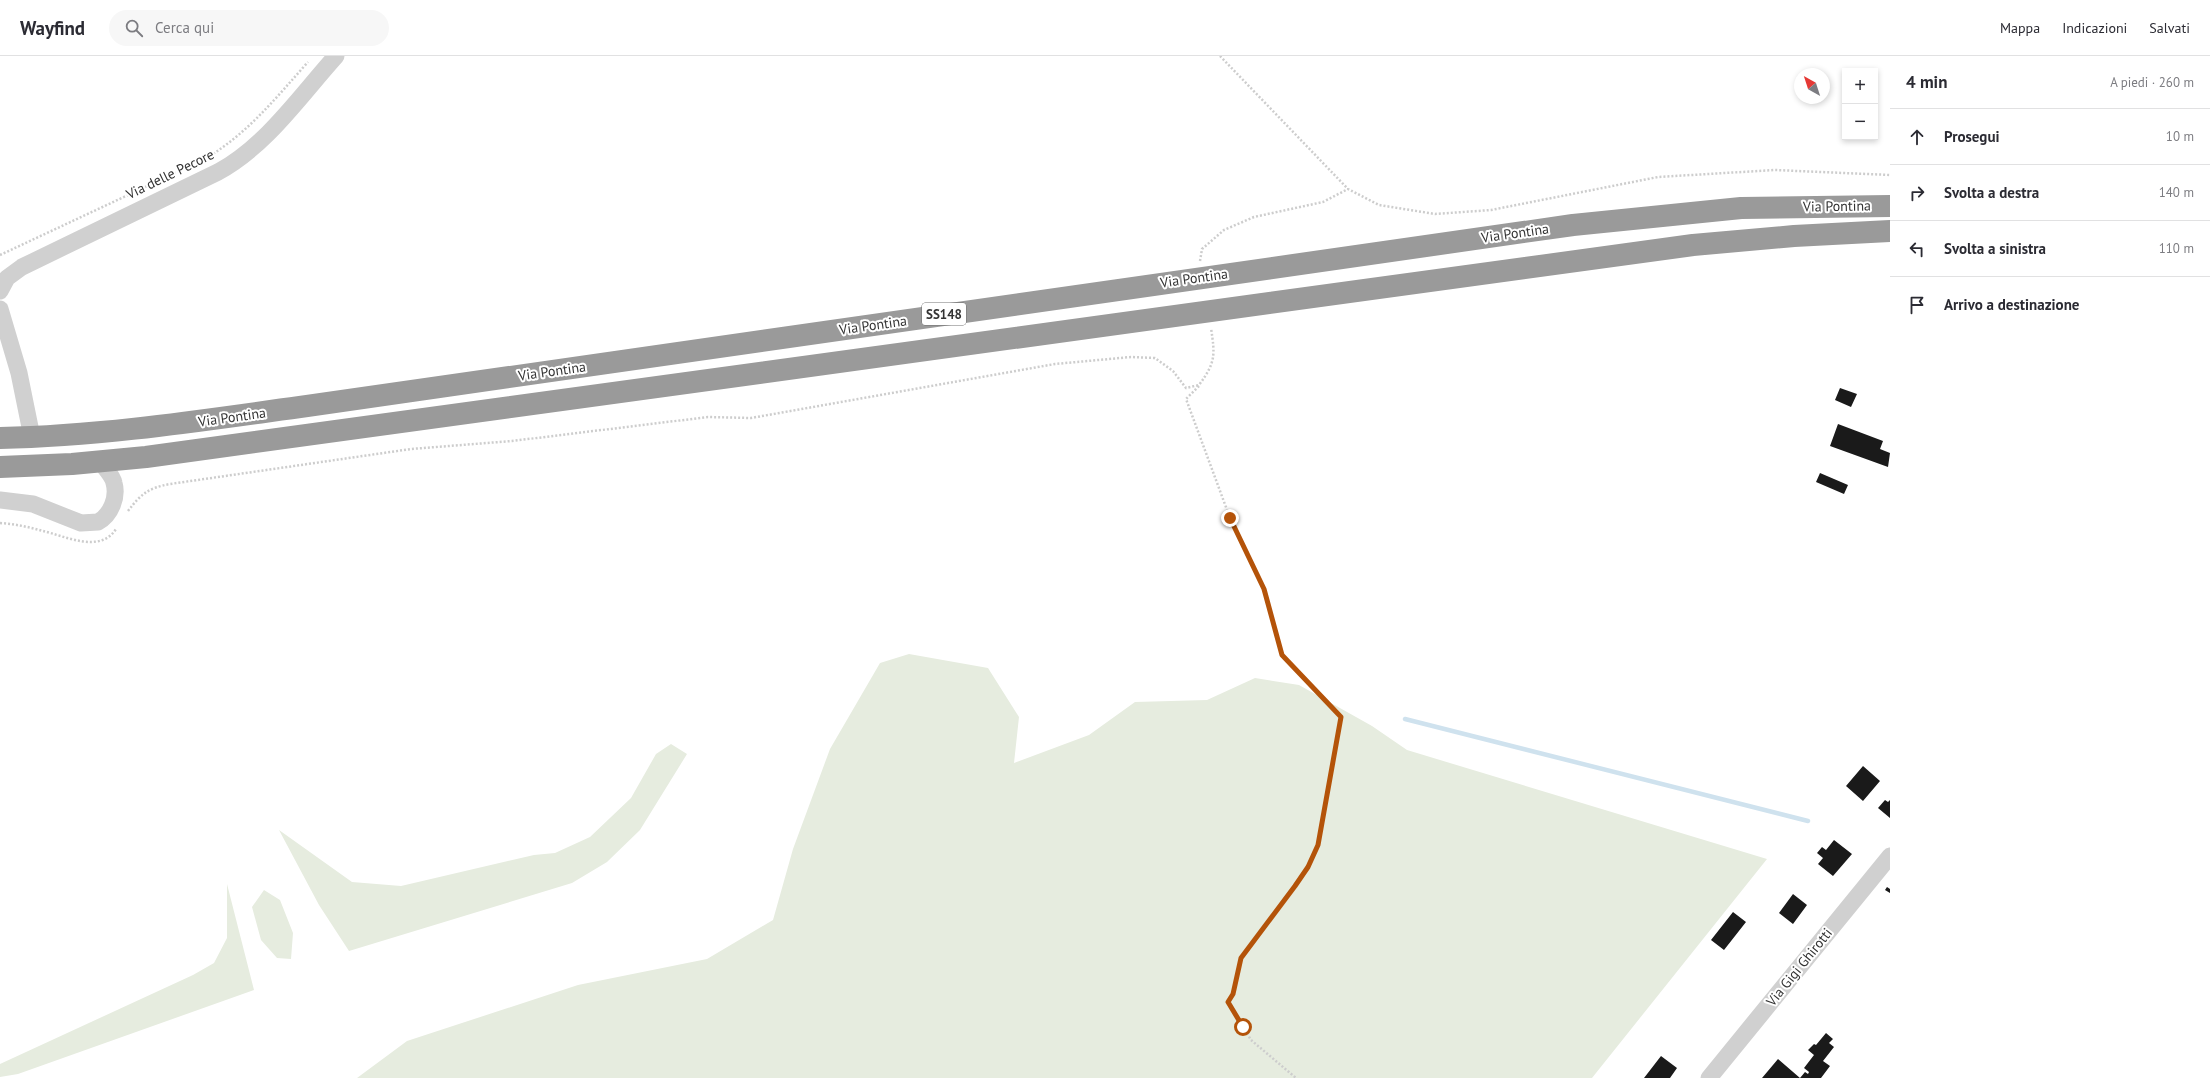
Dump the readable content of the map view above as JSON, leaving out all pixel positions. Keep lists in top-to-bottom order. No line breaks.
{"streets":{"highway":["Via Pontina","SS148"],"street":["Via Gigi Ghirotti"],"path":["Via delle Pecore"]},"north":"top left","page":{"header":"Wayfind","search":"Cerca qui","nav":["Mappa","Indicazioni","Salvati"],"heading":["4 min","A piedi · 260 m"],"map_buttons":["+","−"],"list":[["Prosegui","10 m"],["Svolta a destra","140 m"],["Svolta a sinistra","110 m"],"Arrivo a destinazione"]}}
